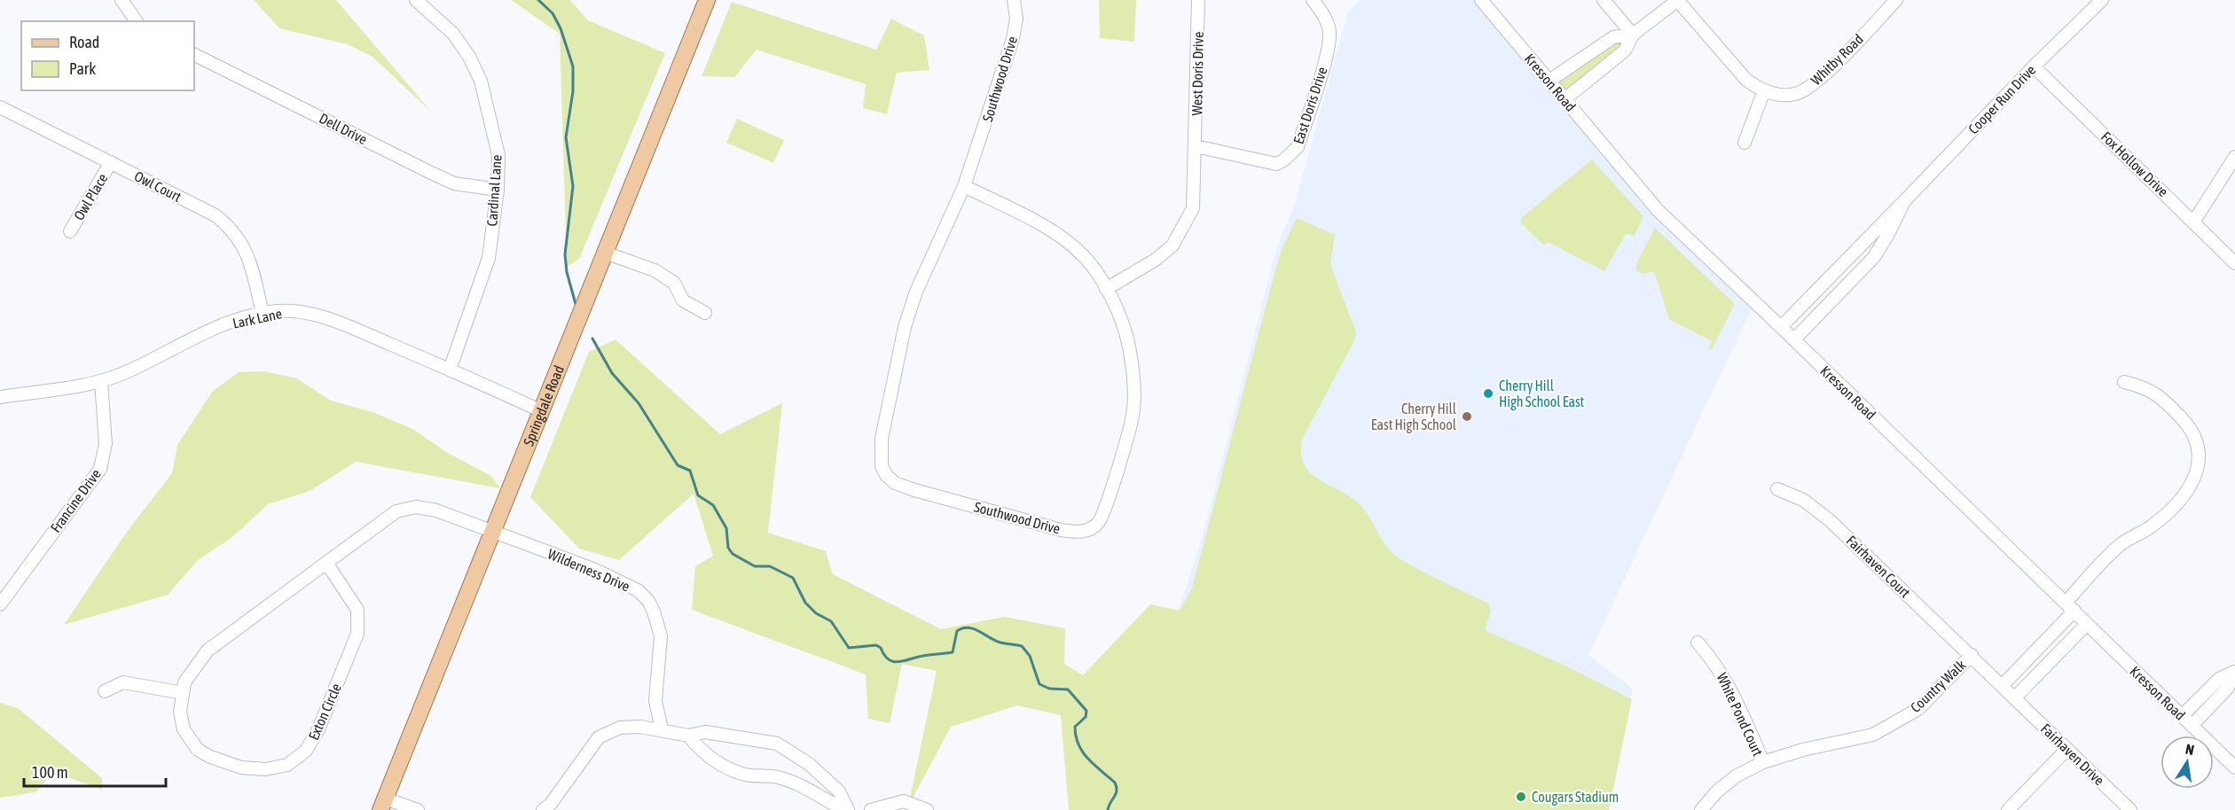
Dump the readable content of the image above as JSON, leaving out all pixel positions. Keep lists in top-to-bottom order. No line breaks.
{"streets":{"main road":["Springdale Road"],"street":["Whitby Road","West Doris Drive","Southwood Drive","Kresson Road","Cooper Run Drive","East Doris Drive","Dell Drive","Fox Hollow Drive","Owl Court","Cardinal Lane","Owl Place","Lark Lane","Francine Drive","Fairhaven Court","Wilderness Drive","Country Walk","Exton Circle","White Pond Court","Fairhaven Drive"]},"crossings":[["West Doris Drive","East Doris Drive"],["Kresson Road","Cooper Run Drive"],["Cooper Run Drive","Fox Hollow Drive"],["Dell Drive","Cardinal Lane"],["Owl Court","Owl Place"],["Owl Court","Lark Lane"],["Cardinal Lane","Lark Lane"],["Lark Lane","Springdale Road"],["Lark Lane","Francine Drive"],["Springdale Road","Wilderness Drive"],["Springdale Road","Exton Circle"],["Fairhaven Court","Country Walk"],["Wilderness Drive","Exton Circle"],["Country Walk","White Pond Court"],["Country Walk","Fairhaven Drive"]],"places":["Cherry Hill High School East","Cherry Hill East High School","Cougars Stadium"],"legend":["Road","Park"],"scale_bar":"100 m","north":"top"}
